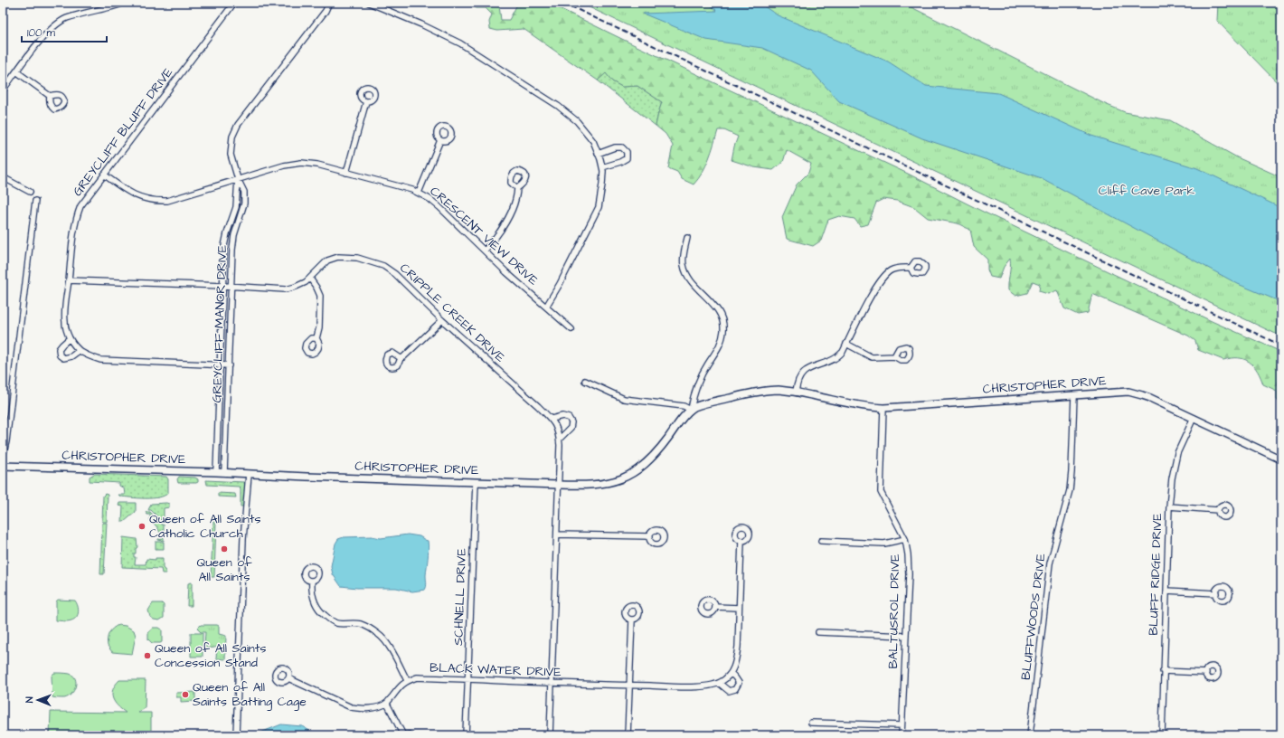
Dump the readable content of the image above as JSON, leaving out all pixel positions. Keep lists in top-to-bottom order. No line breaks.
{"streets":{"street":["GREYCLIFF BLUFF DRIVE","CRESCENT VIEW DRIVE","CRIPPLE CREEK DRIVE","GREYCLIFF MANOR DRIVE","CHRISTOPHER DRIVE","BLUFF RIDGE DRIVE","SCHNELL DRIVE","BALTUSROL DRIVE","BLUFFWOODS DRIVE","BLACK WATER DRIVE"]},"crossings":[["GREYCLIFF BLUFF DRIVE","CRESCENT VIEW DRIVE"],["GREYCLIFF BLUFF DRIVE","CRIPPLE CREEK DRIVE"],["CRESCENT VIEW DRIVE","GREYCLIFF MANOR DRIVE"],["CRIPPLE CREEK DRIVE","GREYCLIFF MANOR DRIVE"],["CRIPPLE CREEK DRIVE","CHRISTOPHER DRIVE"],["CRIPPLE CREEK DRIVE","BLACK WATER DRIVE"],["GREYCLIFF MANOR DRIVE","CHRISTOPHER DRIVE"],["CHRISTOPHER DRIVE","BLUFF RIDGE DRIVE"],["CHRISTOPHER DRIVE","SCHNELL DRIVE"],["CHRISTOPHER DRIVE","BALTUSROL DRIVE"],["CHRISTOPHER DRIVE","BLUFFWOODS DRIVE"],["SCHNELL DRIVE","BLACK WATER DRIVE"]],"parks":["Cliff Cave Park"],"places":["Queen of All Saints Catholic Church","Queen of All Saints","Queen of All Saints Concession Stand","Queen of All Saints Batting Cage"],"scale_bar":"100 m","north":"left"}
